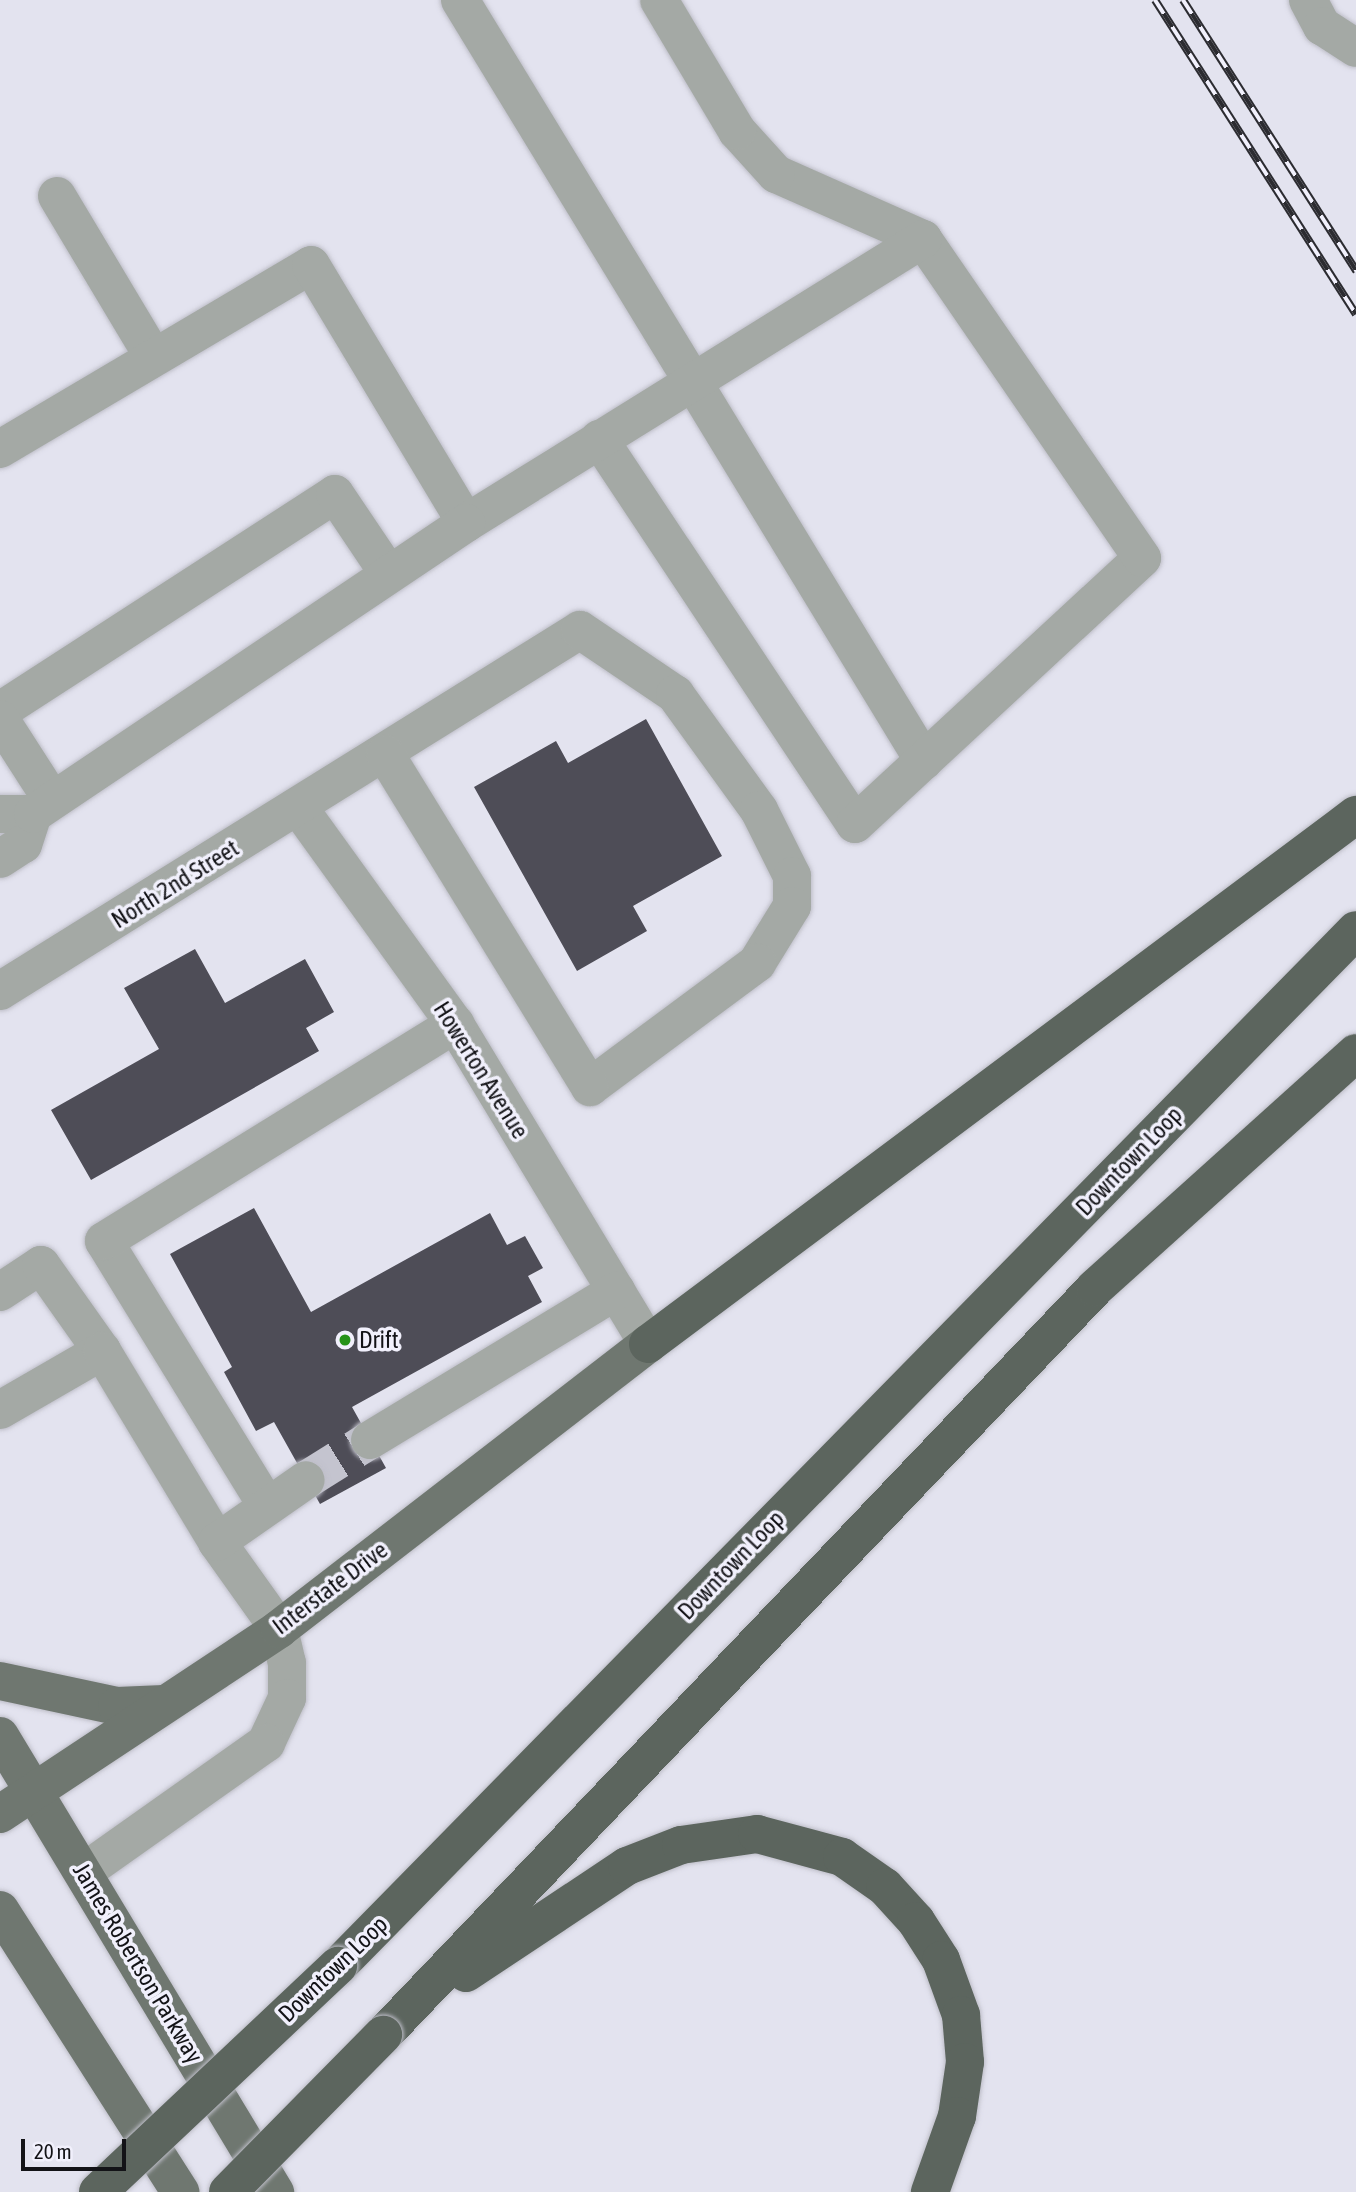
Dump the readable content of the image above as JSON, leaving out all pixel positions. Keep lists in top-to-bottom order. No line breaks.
{"streets":{"highway":["Downtown Loop"],"main road":["Interstate Drive","James Robertson Parkway"],"street":["North 2nd Street","Howerton Avenue"]},"crossings":[["North 2nd Street","Howerton Avenue"],["Howerton Avenue","Interstate Drive"],["Interstate Drive","James Robertson Parkway"]],"places":["Drift"],"scale_bar":"20 m"}
